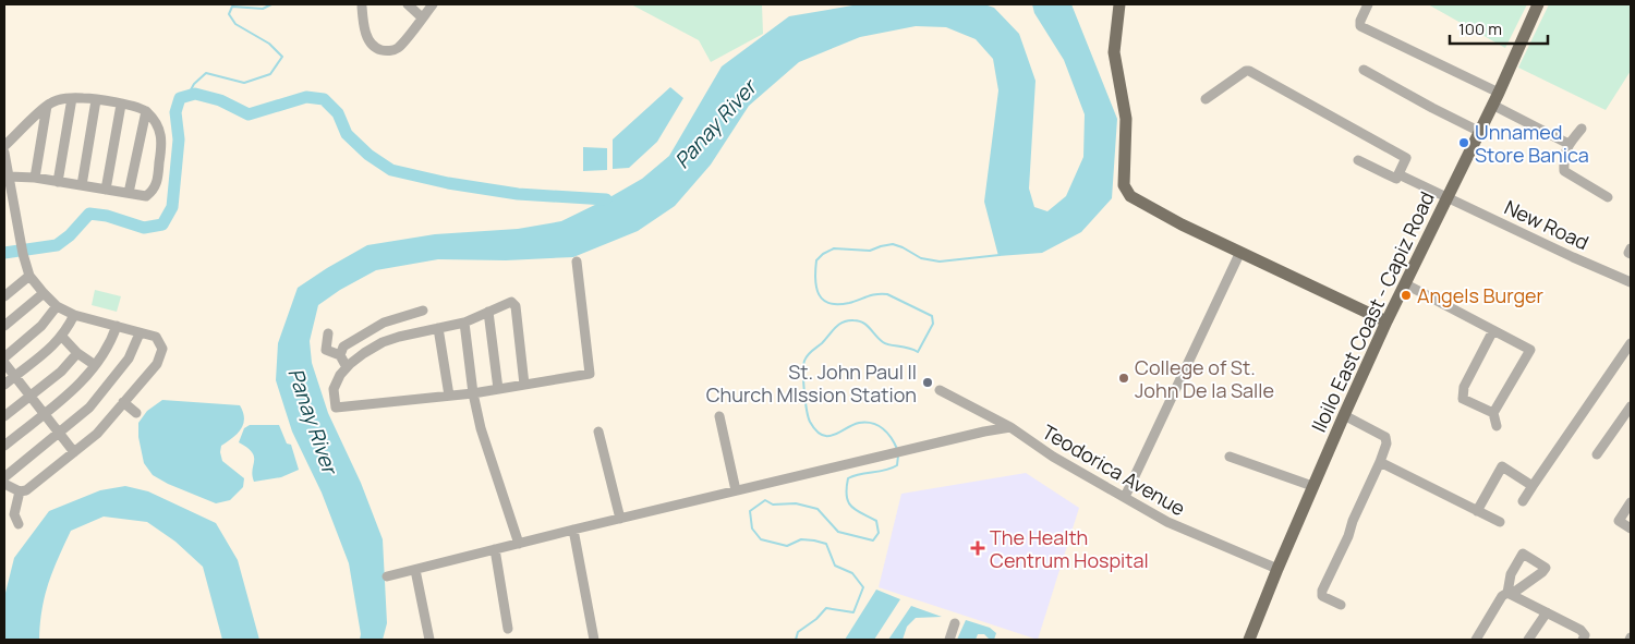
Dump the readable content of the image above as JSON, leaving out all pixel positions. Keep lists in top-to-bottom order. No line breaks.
{"streets":{"main road":["Iloilo East Coast - Capiz Road"],"street":["New Road","Teodorica Avenue"]},"crossings":[["New Road","Iloilo East Coast - Capiz Road"],["Iloilo East Coast - Capiz Road","Teodorica Avenue"]],"water":["Panay River"],"places":{"other":["Unnamed Store Banica","Angels Burger","College of St. John De la Salle","St. John Paul II Church MIssion Station"],"health":["The Health Centrum Hospital"]},"scale_bar":"100 m"}
